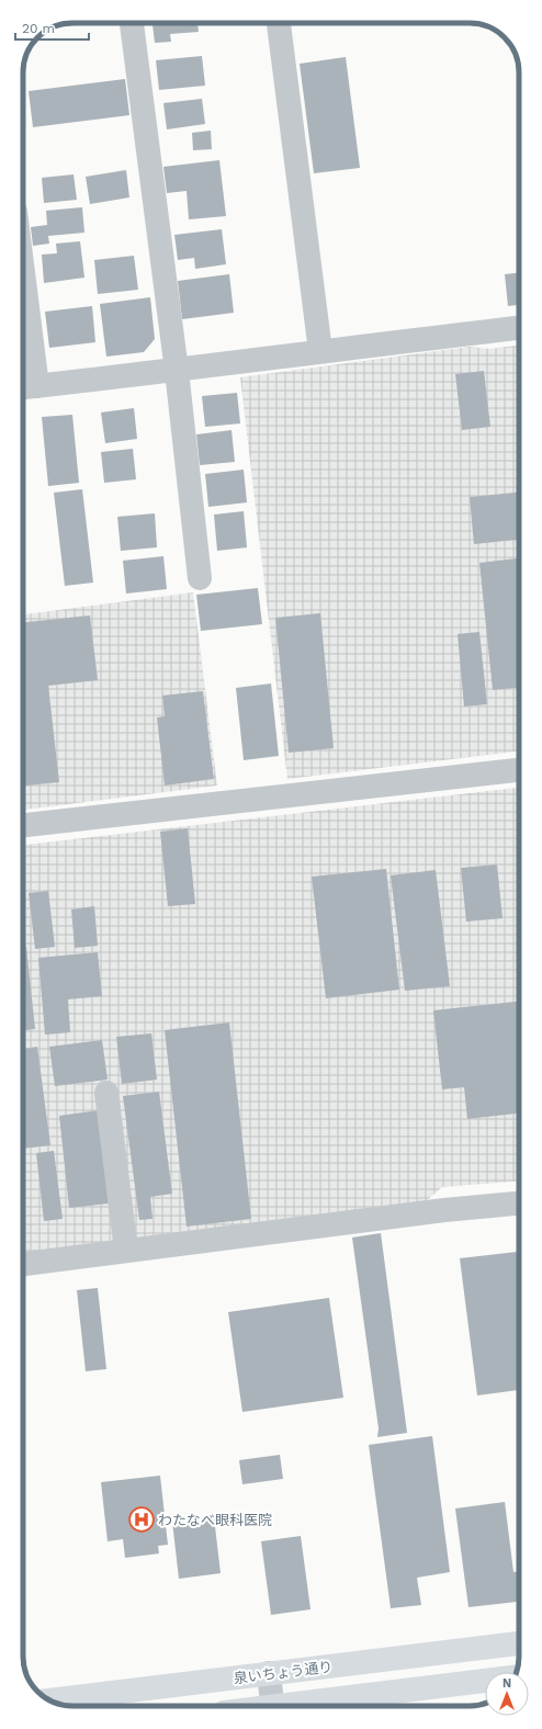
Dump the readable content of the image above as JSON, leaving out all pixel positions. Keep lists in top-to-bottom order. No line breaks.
{"streets":{"main road":["泉いちょう通り"]},"places":{"hospital":["わたなべ眼科医院"]},"scale_bar":"20 m","north":"top"}
